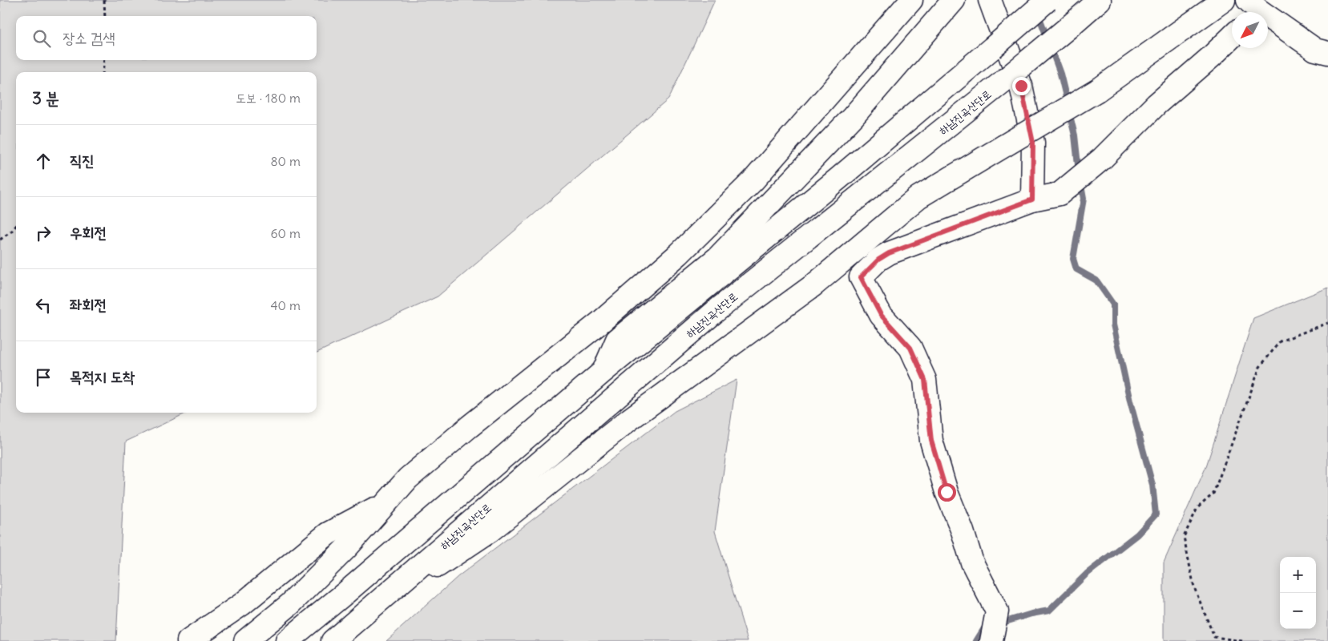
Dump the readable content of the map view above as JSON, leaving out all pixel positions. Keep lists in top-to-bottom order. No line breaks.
{"streets":{"main road":["하남진곡산단로"]},"north":"bottom left","page":{"search":"장소 검색","heading":["3 분","도보 · 180 m"],"list":[["직진","80 m"],["우회전","60 m"],["좌회전","40 m"],"목적지 도착"],"map_buttons":["+","−"]}}
